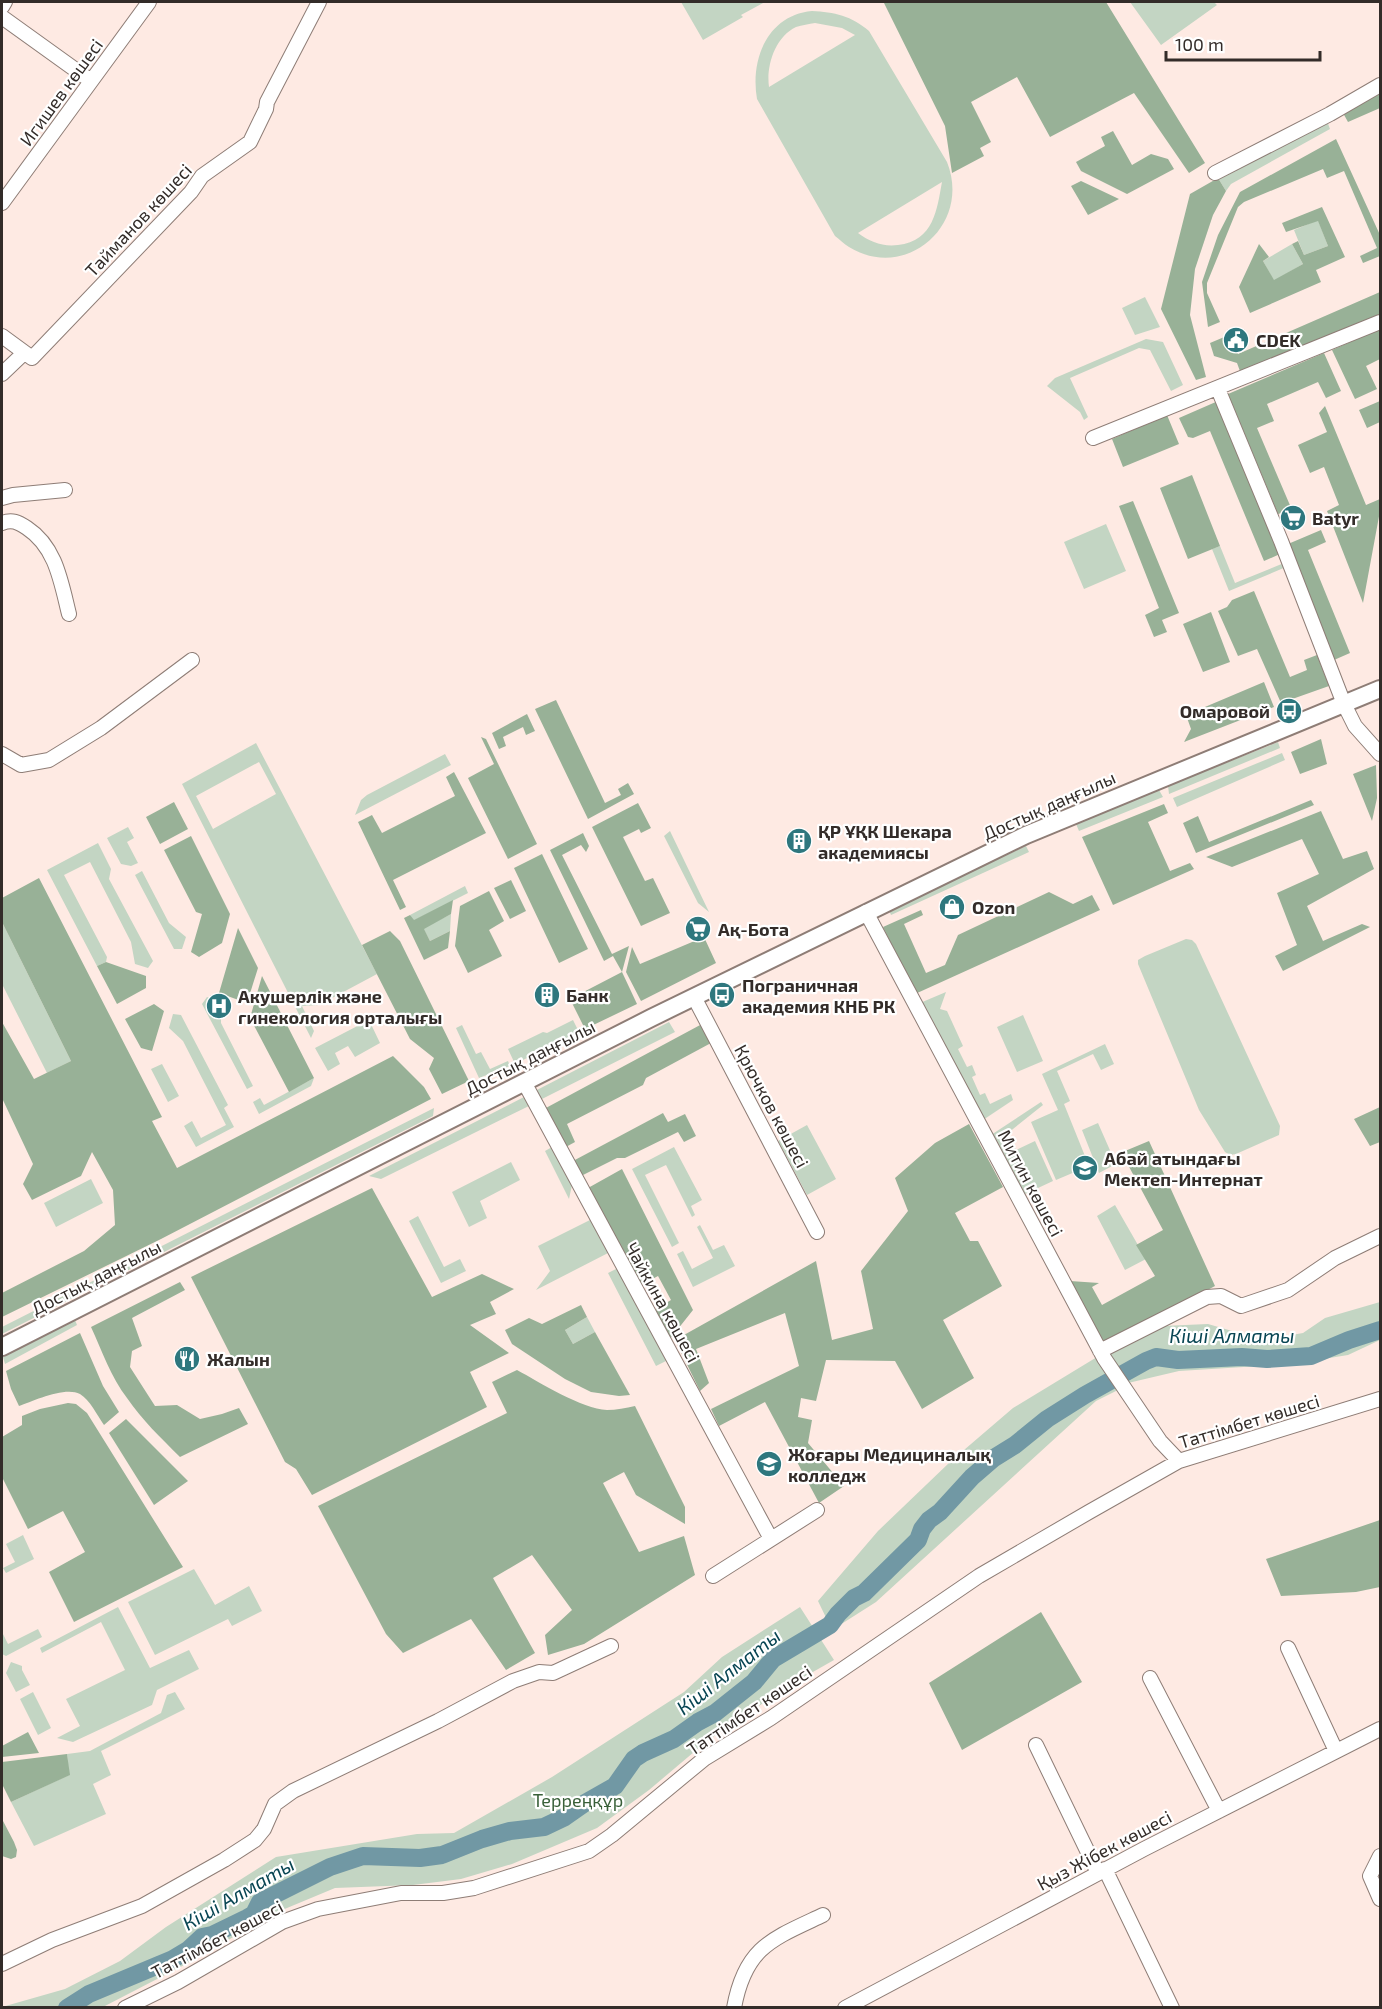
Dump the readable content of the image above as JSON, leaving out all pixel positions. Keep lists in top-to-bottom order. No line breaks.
{"streets":{"main road":["Достық даңғылы"],"street":["Игишев көшесі","Тайманов көшесі","Крючков көшесі","Митин көшесі","Чайкина көшесі","Таттімбет көшесі","Қыз Жібек көшесі"]},"crossings":[["Достық даңғылы","Крючков көшесі"],["Достық даңғылы","Митин көшесі"],["Достық даңғылы","Чайкина көшесі"],["Митин көшесі","Таттімбет көшесі"]],"water":["Кіші Алматы"],"parks":["Терреңқұр"],"places":{"public building":["CDEK"],"supermarket":["Batyr","Ақ-Бота"],"bus stop":["Омаровой","Пограничная академия КНБ РК"],"building":["ҚР ҰҚК Шекара академиясы","Банк"],"shop":["Ozon"],"hospital":["Акушерлік және гинекология орталығы"],"school or university":["Абай атындағы Мектеп-Интернат","Жоғары Медициналық колледж"],"restaurant":["Жалын"]},"scale_bar":"100 m"}
